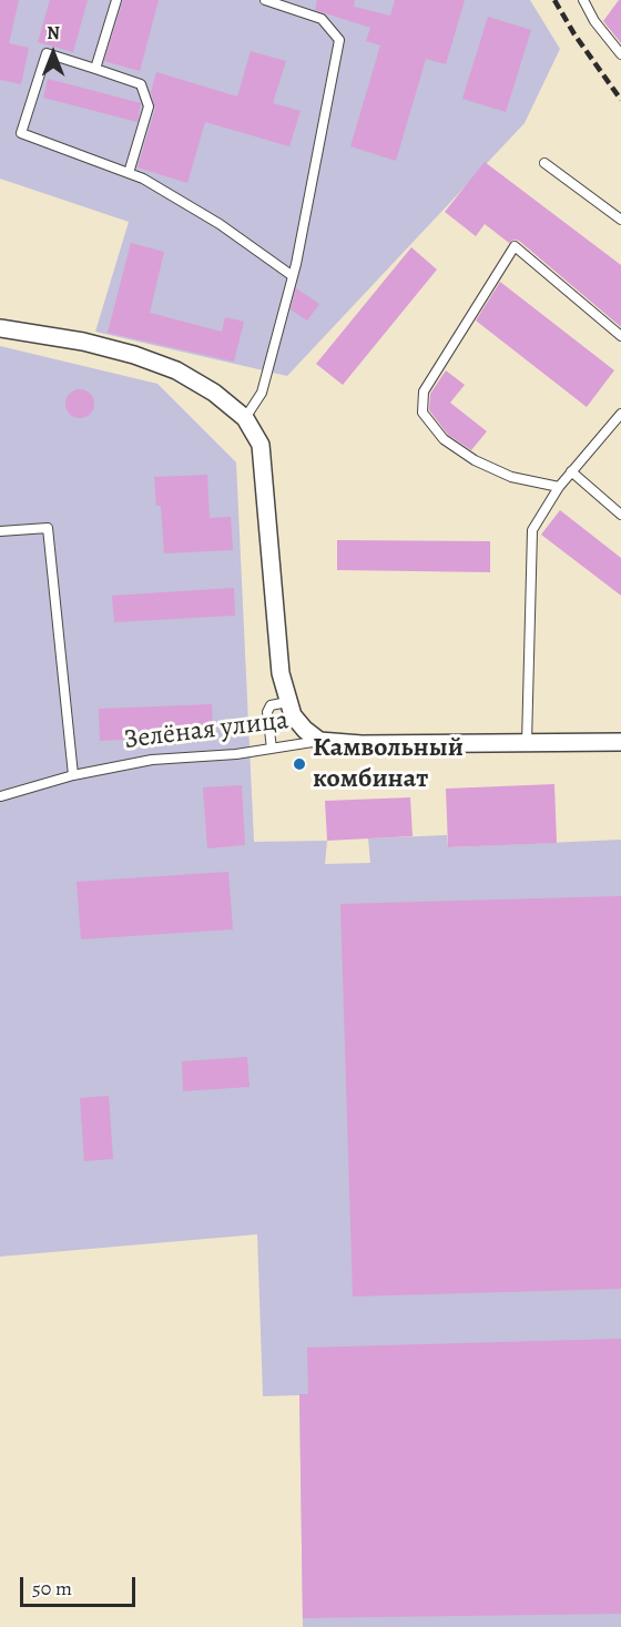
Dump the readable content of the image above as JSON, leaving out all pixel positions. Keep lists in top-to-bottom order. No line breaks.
{"streets":{"street":["Зелёная улица"]},"places":["Камвольный комбинат"],"scale_bar":"50 m","north":"top"}
